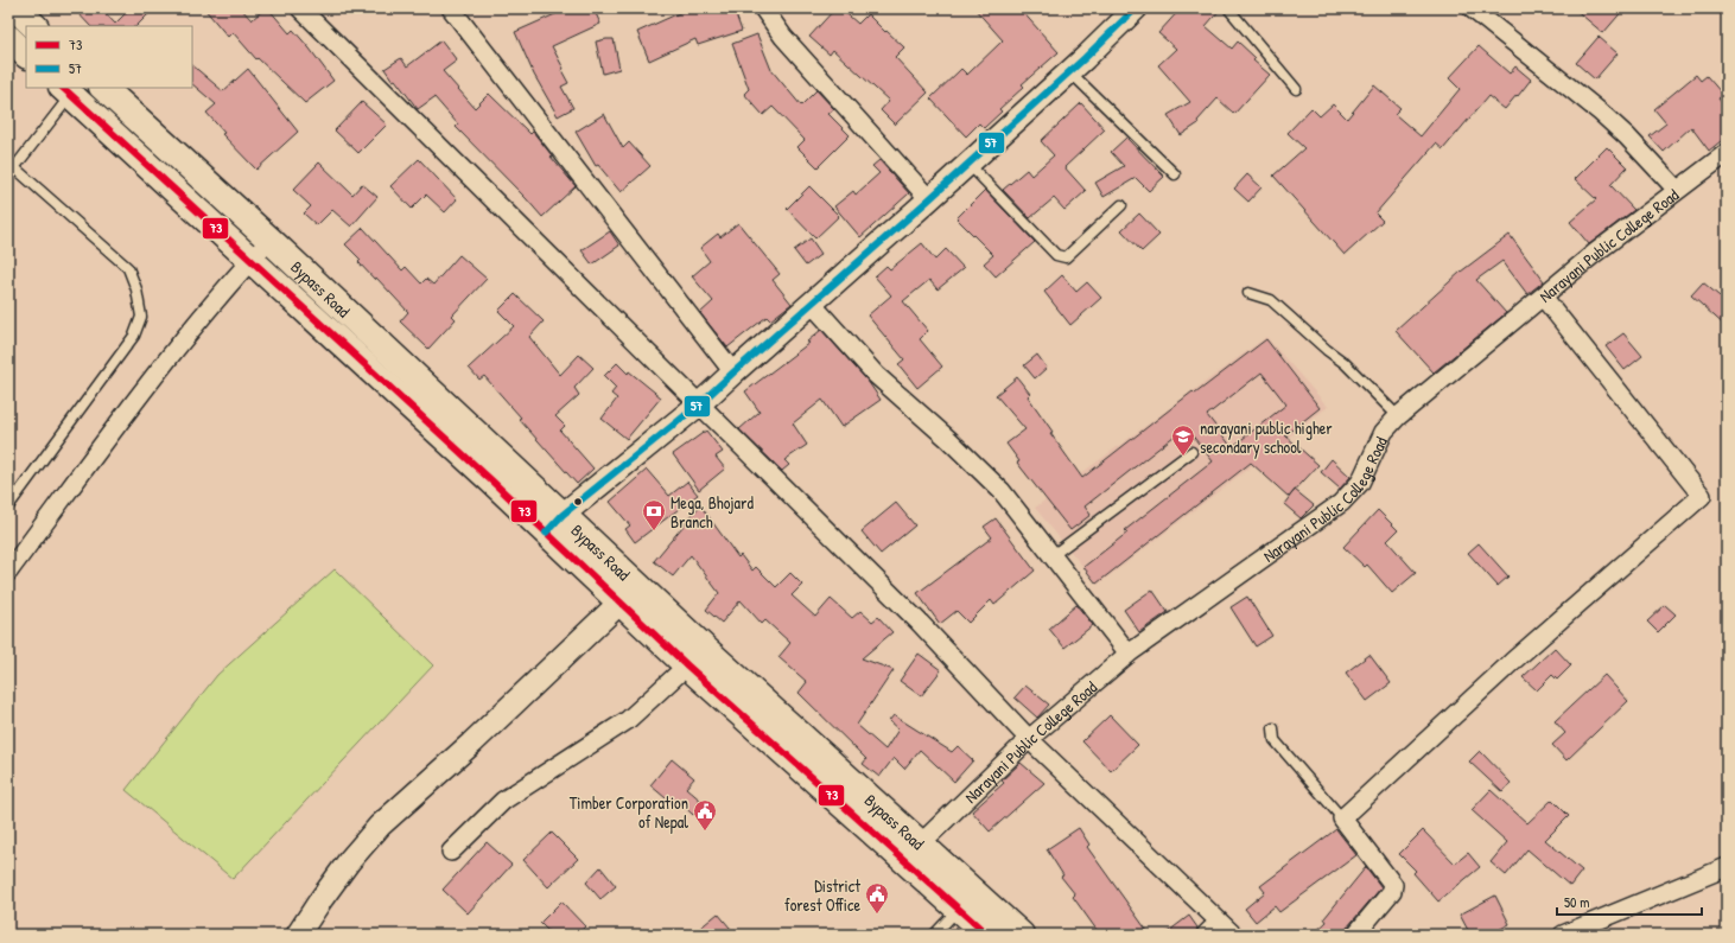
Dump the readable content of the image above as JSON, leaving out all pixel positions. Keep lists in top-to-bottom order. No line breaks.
{"streets":{"highway":["Bypass Road"],"street":["Narayani Public College Road"]},"crossings":[["Narayani Public College Road","Bypass Road"]],"places":{"school or university":["narayani public higher secondary school"],"bank":["Mega, Bhojard Branch"],"public building":["Timber Corporation of Nepal","District forest Office"]},"lines":["transit line 57","transit line 73"],"legend":["73","57"],"scale_bar":"50 m"}
